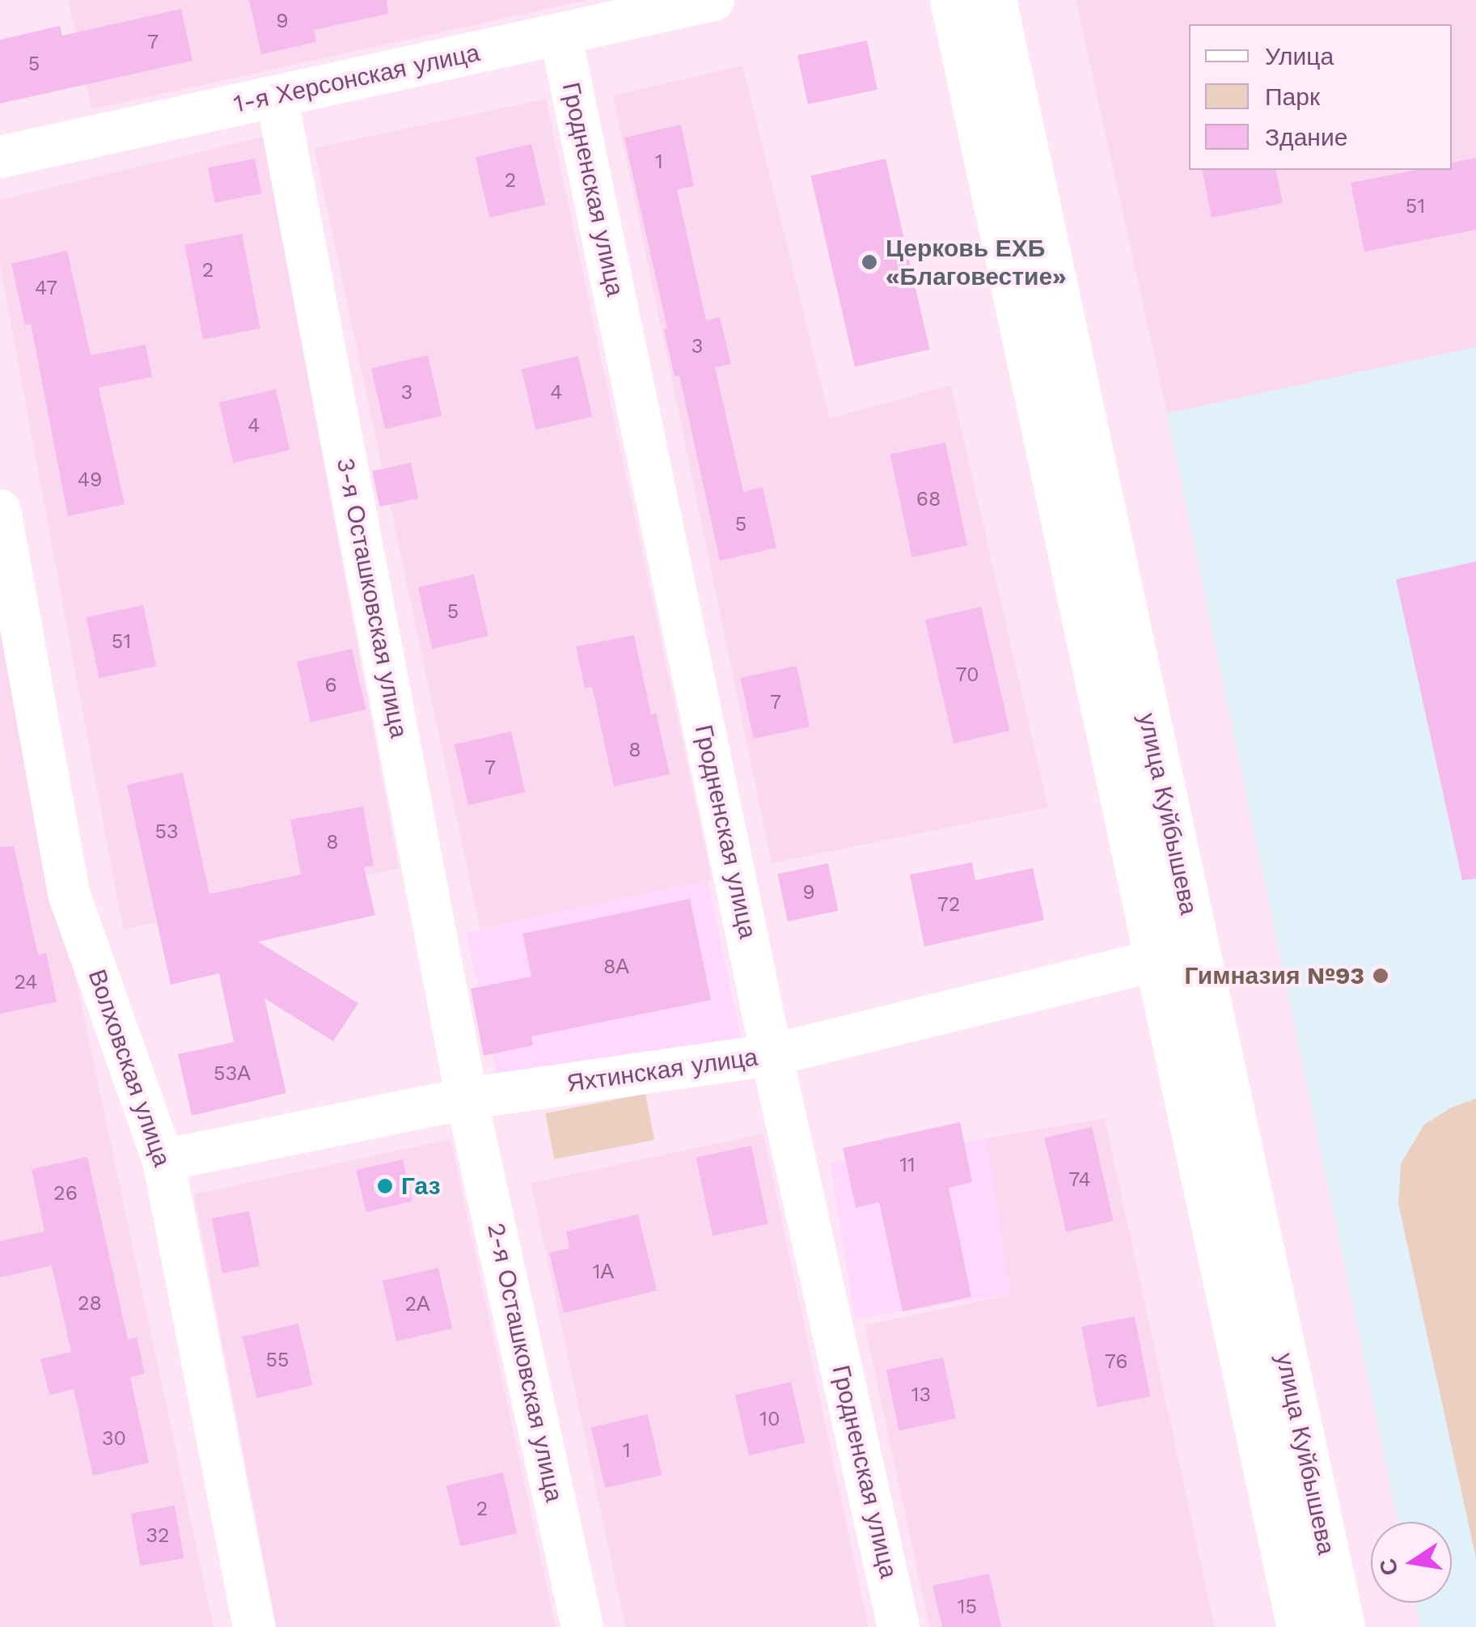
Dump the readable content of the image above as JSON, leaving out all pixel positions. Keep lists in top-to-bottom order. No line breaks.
{"streets":{"main road":["улица Куйбышева"],"street":["1-я Херсонская улица","Гродненская улица","3-я Осташковская улица","Волховская улица","Яхтинская улица","2-я Осташковская улица"]},"crossings":[["1-я Херсонская улица","Гродненская улица"],["1-я Херсонская улица","3-я Осташковская улица"],["Гродненская улица","Яхтинская улица"],["3-я Осташковская улица","Яхтинская улица"],["3-я Осташковская улица","2-я Осташковская улица"],["улица Куйбышева","Яхтинская улица"],["Волховская улица","Яхтинская улица"],["Яхтинская улица","2-я Осташковская улица"]],"places":["Церковь ЕХБ «Благовестие»","Гимназия №93","Газ"],"house_numbers":["9","7","5","1","2","51","2","47","3","3","4","4","49","68","5","5","51","70","6","7","8","7","53","8","9","72","8А","24","53А","11","74","26","1А","28","2А","55","76","13","10","30","1","2","32","15"],"legend":["Улица","Парк","Здание"],"north":"left"}
